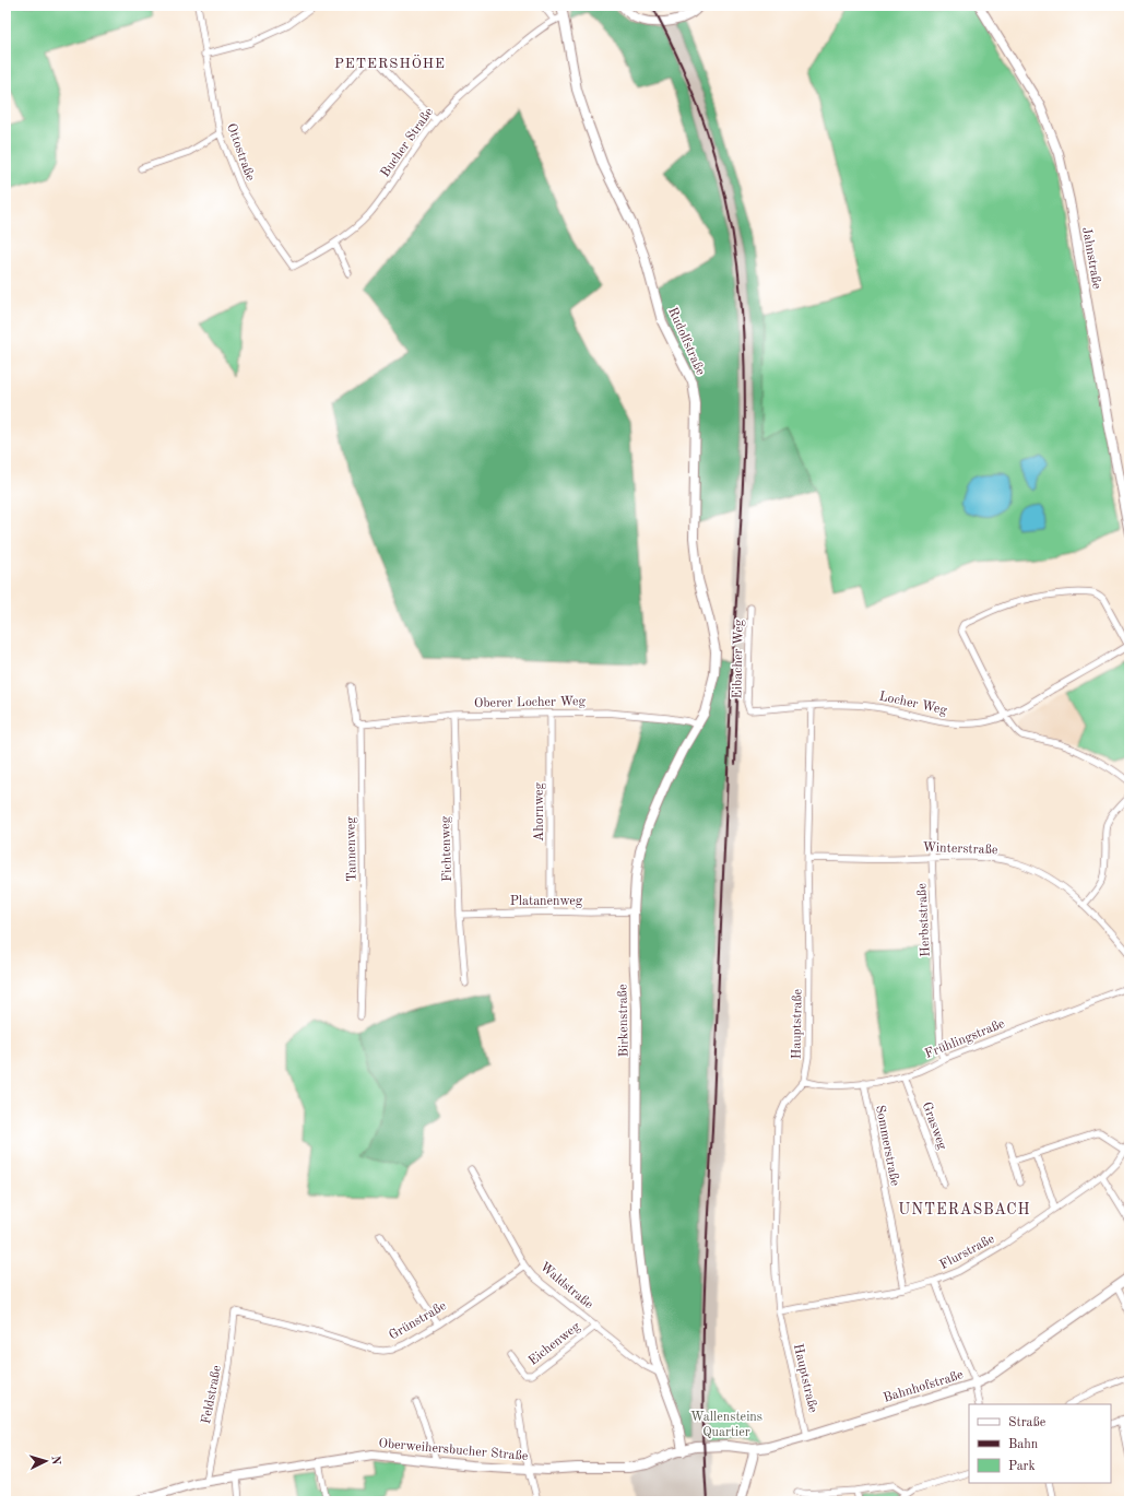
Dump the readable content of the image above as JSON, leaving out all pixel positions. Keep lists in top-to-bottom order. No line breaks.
{"streets":{"street":["Bucher Straße","Ottostraße","Jahnstraße","Rudolfstraße","Eibacher Weg","Oberer Locher Weg","Locher Weg","Ahornweg","Winterstraße","Tannenweg","Fichtenweg","Platanenweg","Herbststraße","Birkenstraße","Hauptstraße","Frühlingstraße","Grasweg","Sommerstraße","Flurstraße","Waldstraße","Grünstraße","Eichenweg","Bahnhofstraße","Feldstraße","Oberweihersbucher Straße"]},"crossings":[["Bucher Straße","Ottostraße"],["Bucher Straße","Rudolfstraße"],["Rudolfstraße","Oberer Locher Weg"],["Rudolfstraße","Birkenstraße"],["Eibacher Weg","Locher Weg"],["Oberer Locher Weg","Ahornweg"],["Oberer Locher Weg","Tannenweg"],["Oberer Locher Weg","Fichtenweg"],["Oberer Locher Weg","Birkenstraße"],["Locher Weg","Hauptstraße"],["Ahornweg","Platanenweg"],["Winterstraße","Herbststraße"],["Winterstraße","Hauptstraße"],["Fichtenweg","Platanenweg"],["Platanenweg","Birkenstraße"],["Herbststraße","Frühlingstraße"],["Birkenstraße","Waldstraße"],["Hauptstraße","Frühlingstraße"],["Hauptstraße","Flurstraße"],["Hauptstraße","Bahnhofstraße"],["Frühlingstraße","Grasweg"],["Frühlingstraße","Sommerstraße"],["Sommerstraße","Flurstraße"],["Waldstraße","Grünstraße"],["Waldstraße","Eichenweg"],["Grünstraße","Feldstraße"],["Bahnhofstraße","Oberweihersbucher Straße"],["Feldstraße","Oberweihersbucher Straße"]],"districts":["PETERSHÖHE","UNTERASBACH"],"parks":["Wallensteins Quartier"],"legend":["Straße","Bahn","Park"],"north":"right"}
